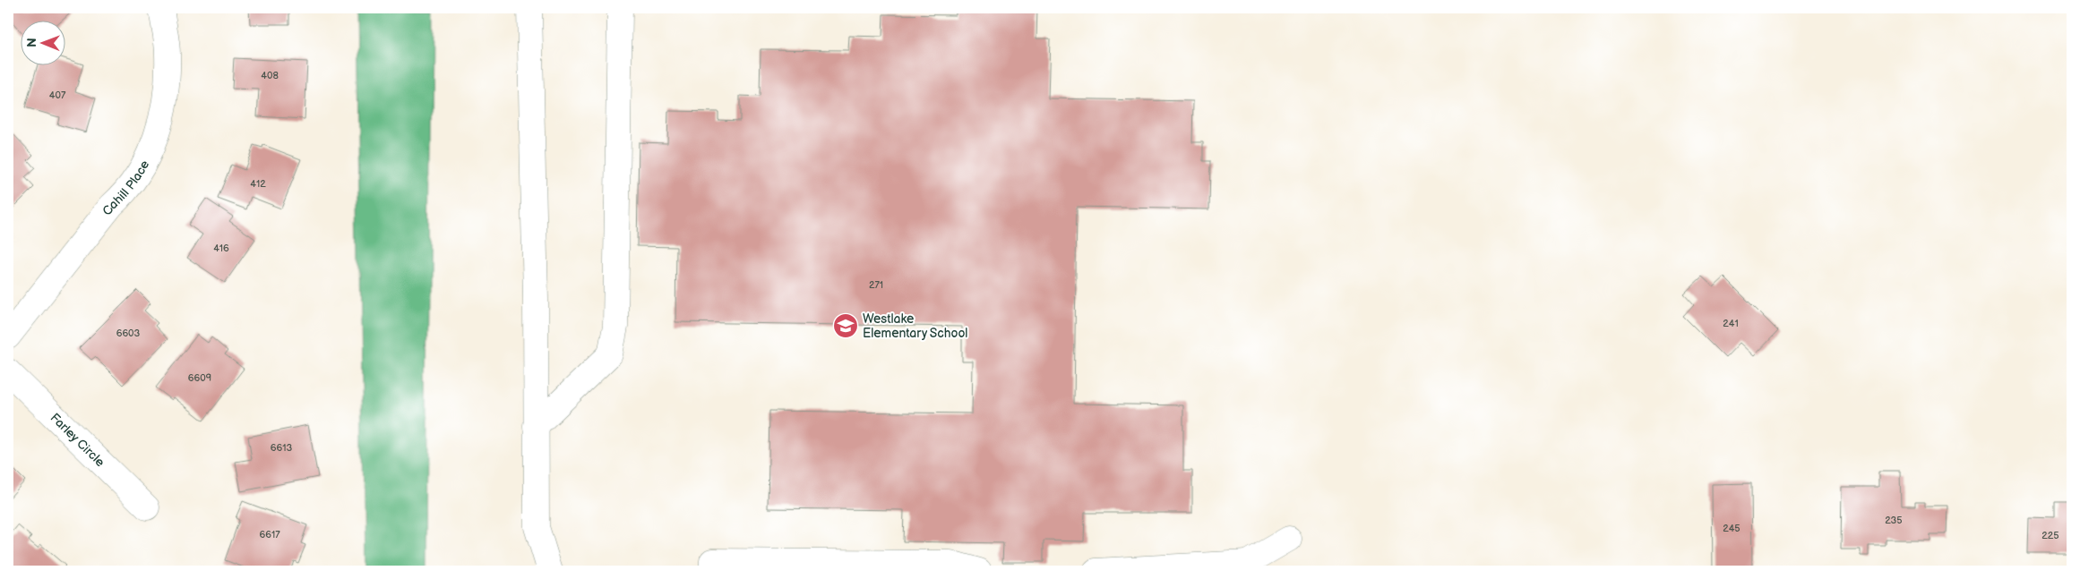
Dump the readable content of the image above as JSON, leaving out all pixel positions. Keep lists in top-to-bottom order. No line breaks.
{"streets":{"street":["Cahill Place","Farley Circle"]},"places":{"school or university":["Westlake Elementary School"]},"house_numbers":["408","407","412","416","271","241","6603","6609","6613","235","245","6617","225"],"north":"left"}
